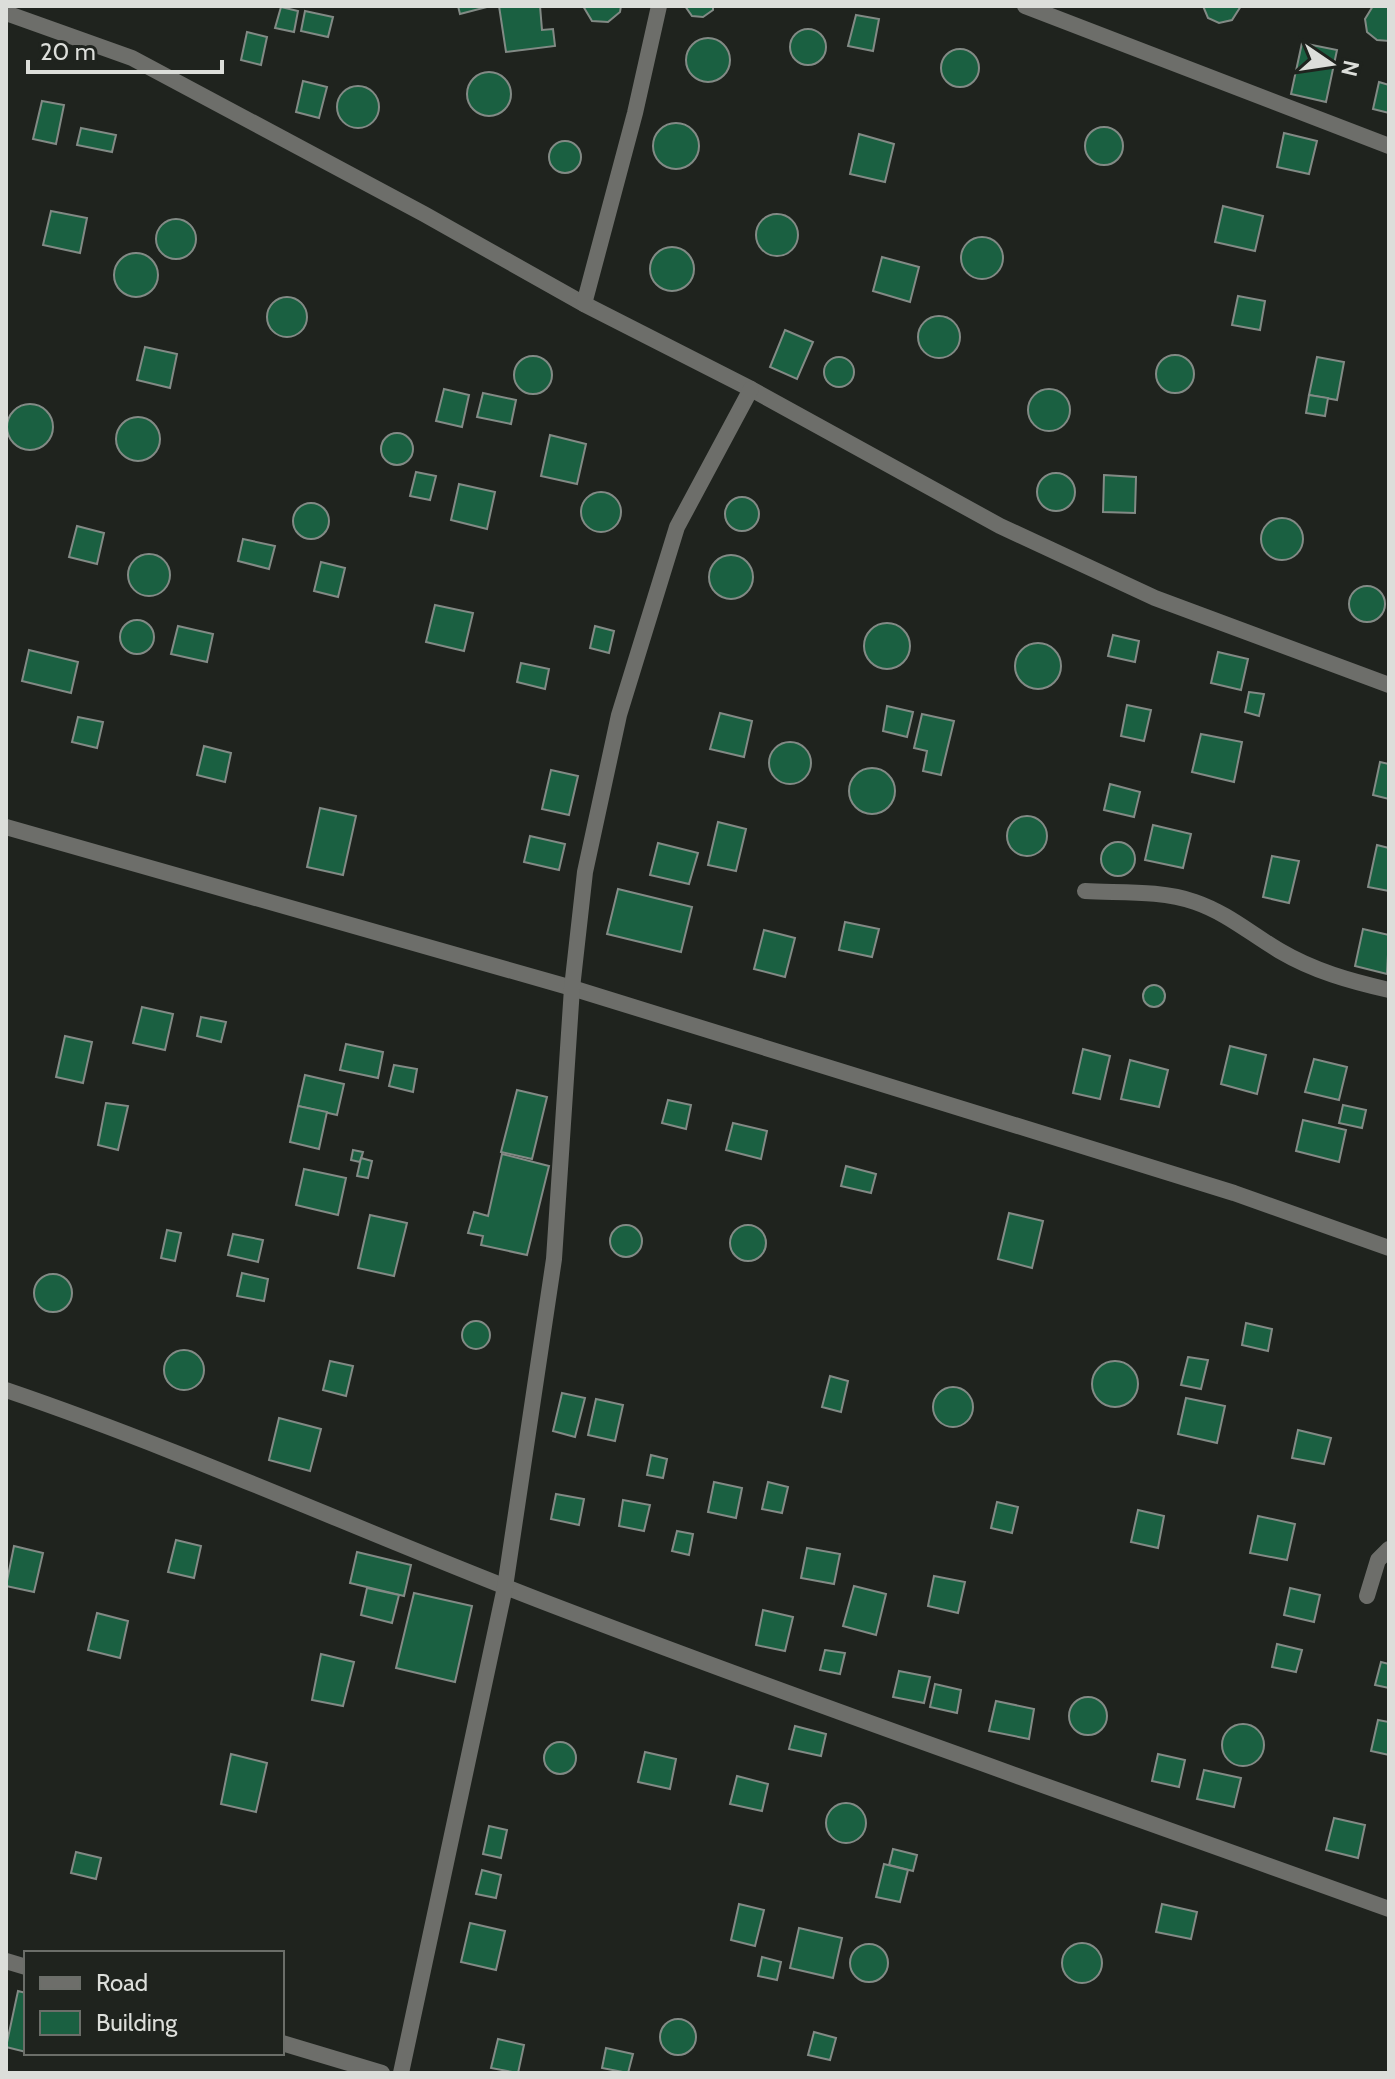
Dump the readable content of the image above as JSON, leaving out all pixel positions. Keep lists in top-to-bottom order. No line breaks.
{"legend":["Road","Building"],"scale_bar":"20 m","north":"right"}
